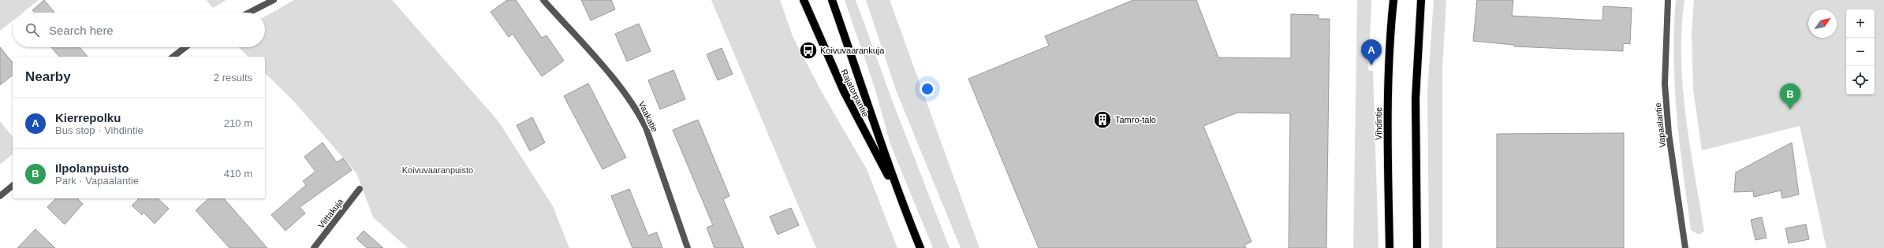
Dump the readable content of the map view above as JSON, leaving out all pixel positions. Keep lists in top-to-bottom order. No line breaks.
{"streets":{"main road":["Rajatorpantie","Vihdintie"],"street":["Vaakatie","Vapaalantie","Viittakuja"]},"parks":["Koivuvaaranpuisto"],"places":{"bus stop":["Koivuvaarankuja"],"building":["Tamro-talo"]},"north":"top right","page":{"map_buttons":["+","−"],"search":"Search here","pins":["A","B"],"heading":["Nearby","2 results"],"list":[{"mark":"A","name":"Kierrepolku","note":"Bus stop · Vihdintie","value":"210 m"},{"mark":"B","name":"Ilpolanpuisto","note":"Park · Vapaalantie","value":"410 m"}]}}
